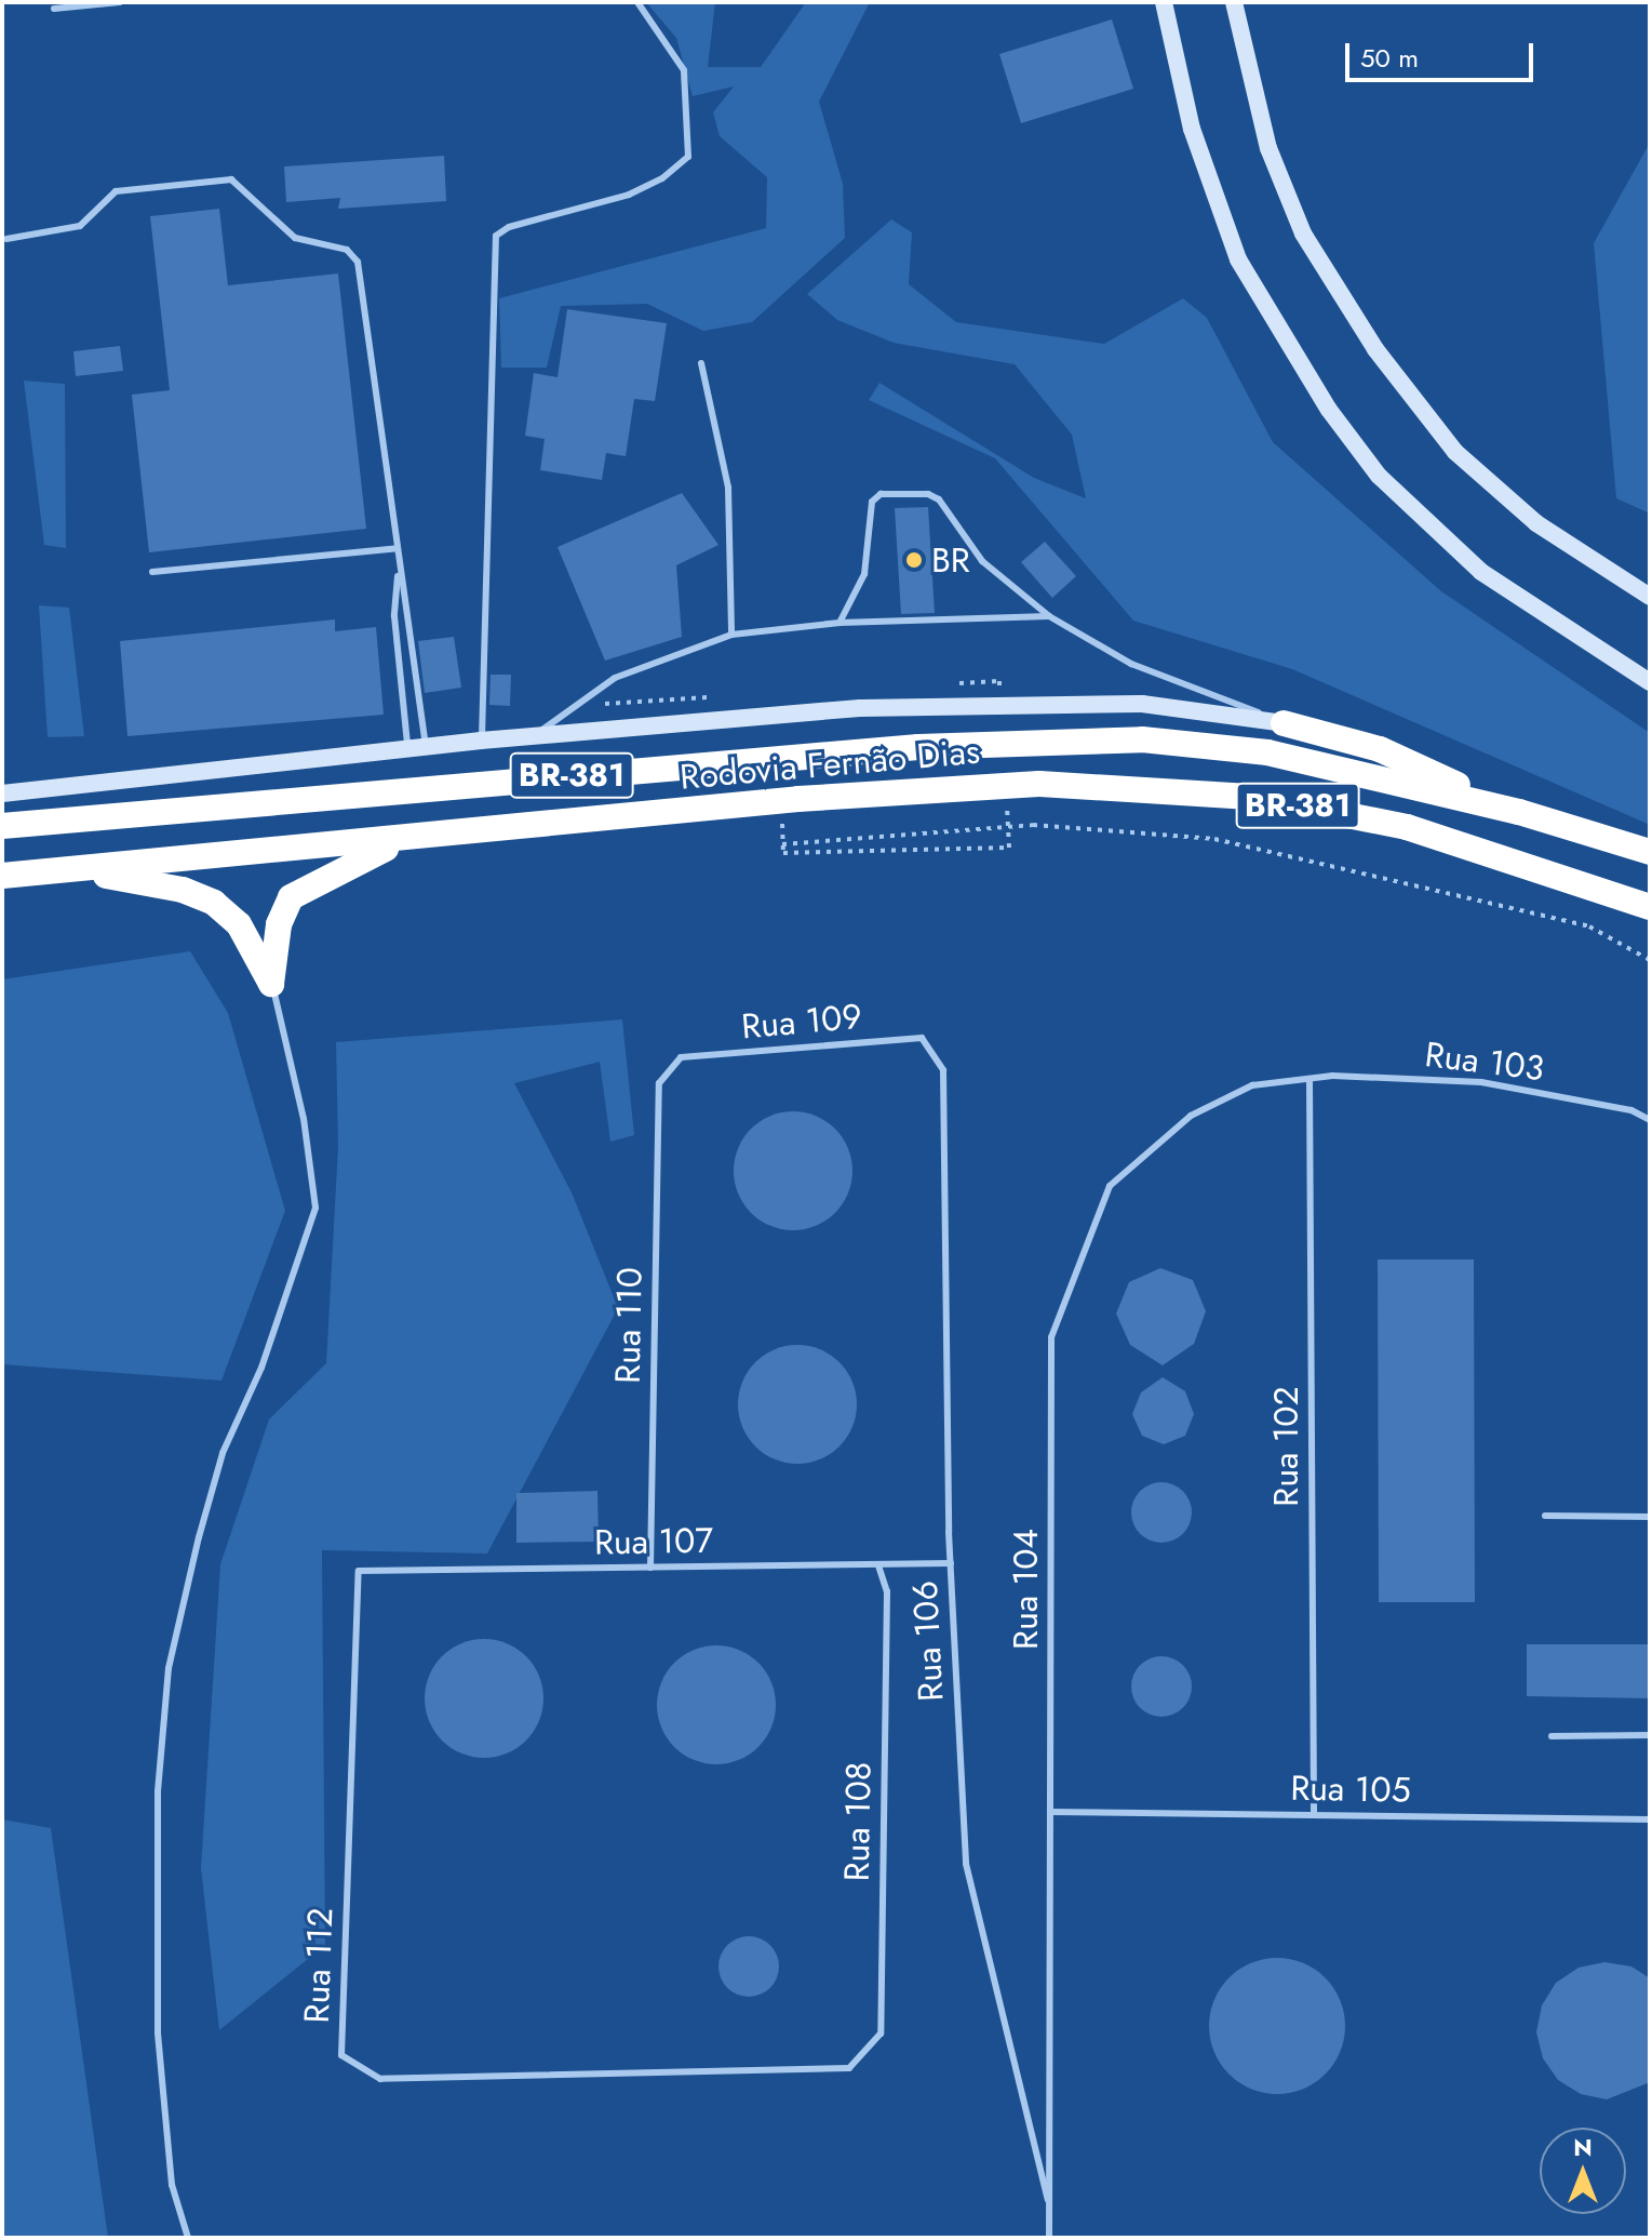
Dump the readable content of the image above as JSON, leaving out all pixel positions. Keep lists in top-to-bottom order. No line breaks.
{"streets":{"highway":["Rodovia Fernão Dias","BR-381"],"lane":["Rua 109","Rua 103","Rua 110","Rua 102","Rua 107","Rua 104","Rua 106","Rua 105","Rua 108","Rua 112"]},"crossings":[["Rodovia Fernão Dias","BR-381"],["Rua 109","Rua 110"],["Rua 109","Rua 106"],["Rua 103","Rua 102"],["Rua 103","Rua 104"],["Rua 110","Rua 107"],["Rua 102","Rua 104"],["Rua 102","Rua 105"],["Rua 107","Rua 106"],["Rua 107","Rua 108"],["Rua 107","Rua 112"],["Rua 104","Rua 106"],["Rua 104","Rua 105"],["Rua 108","Rua 112"]],"places":["BR"],"scale_bar":"50 m","north":"top"}
